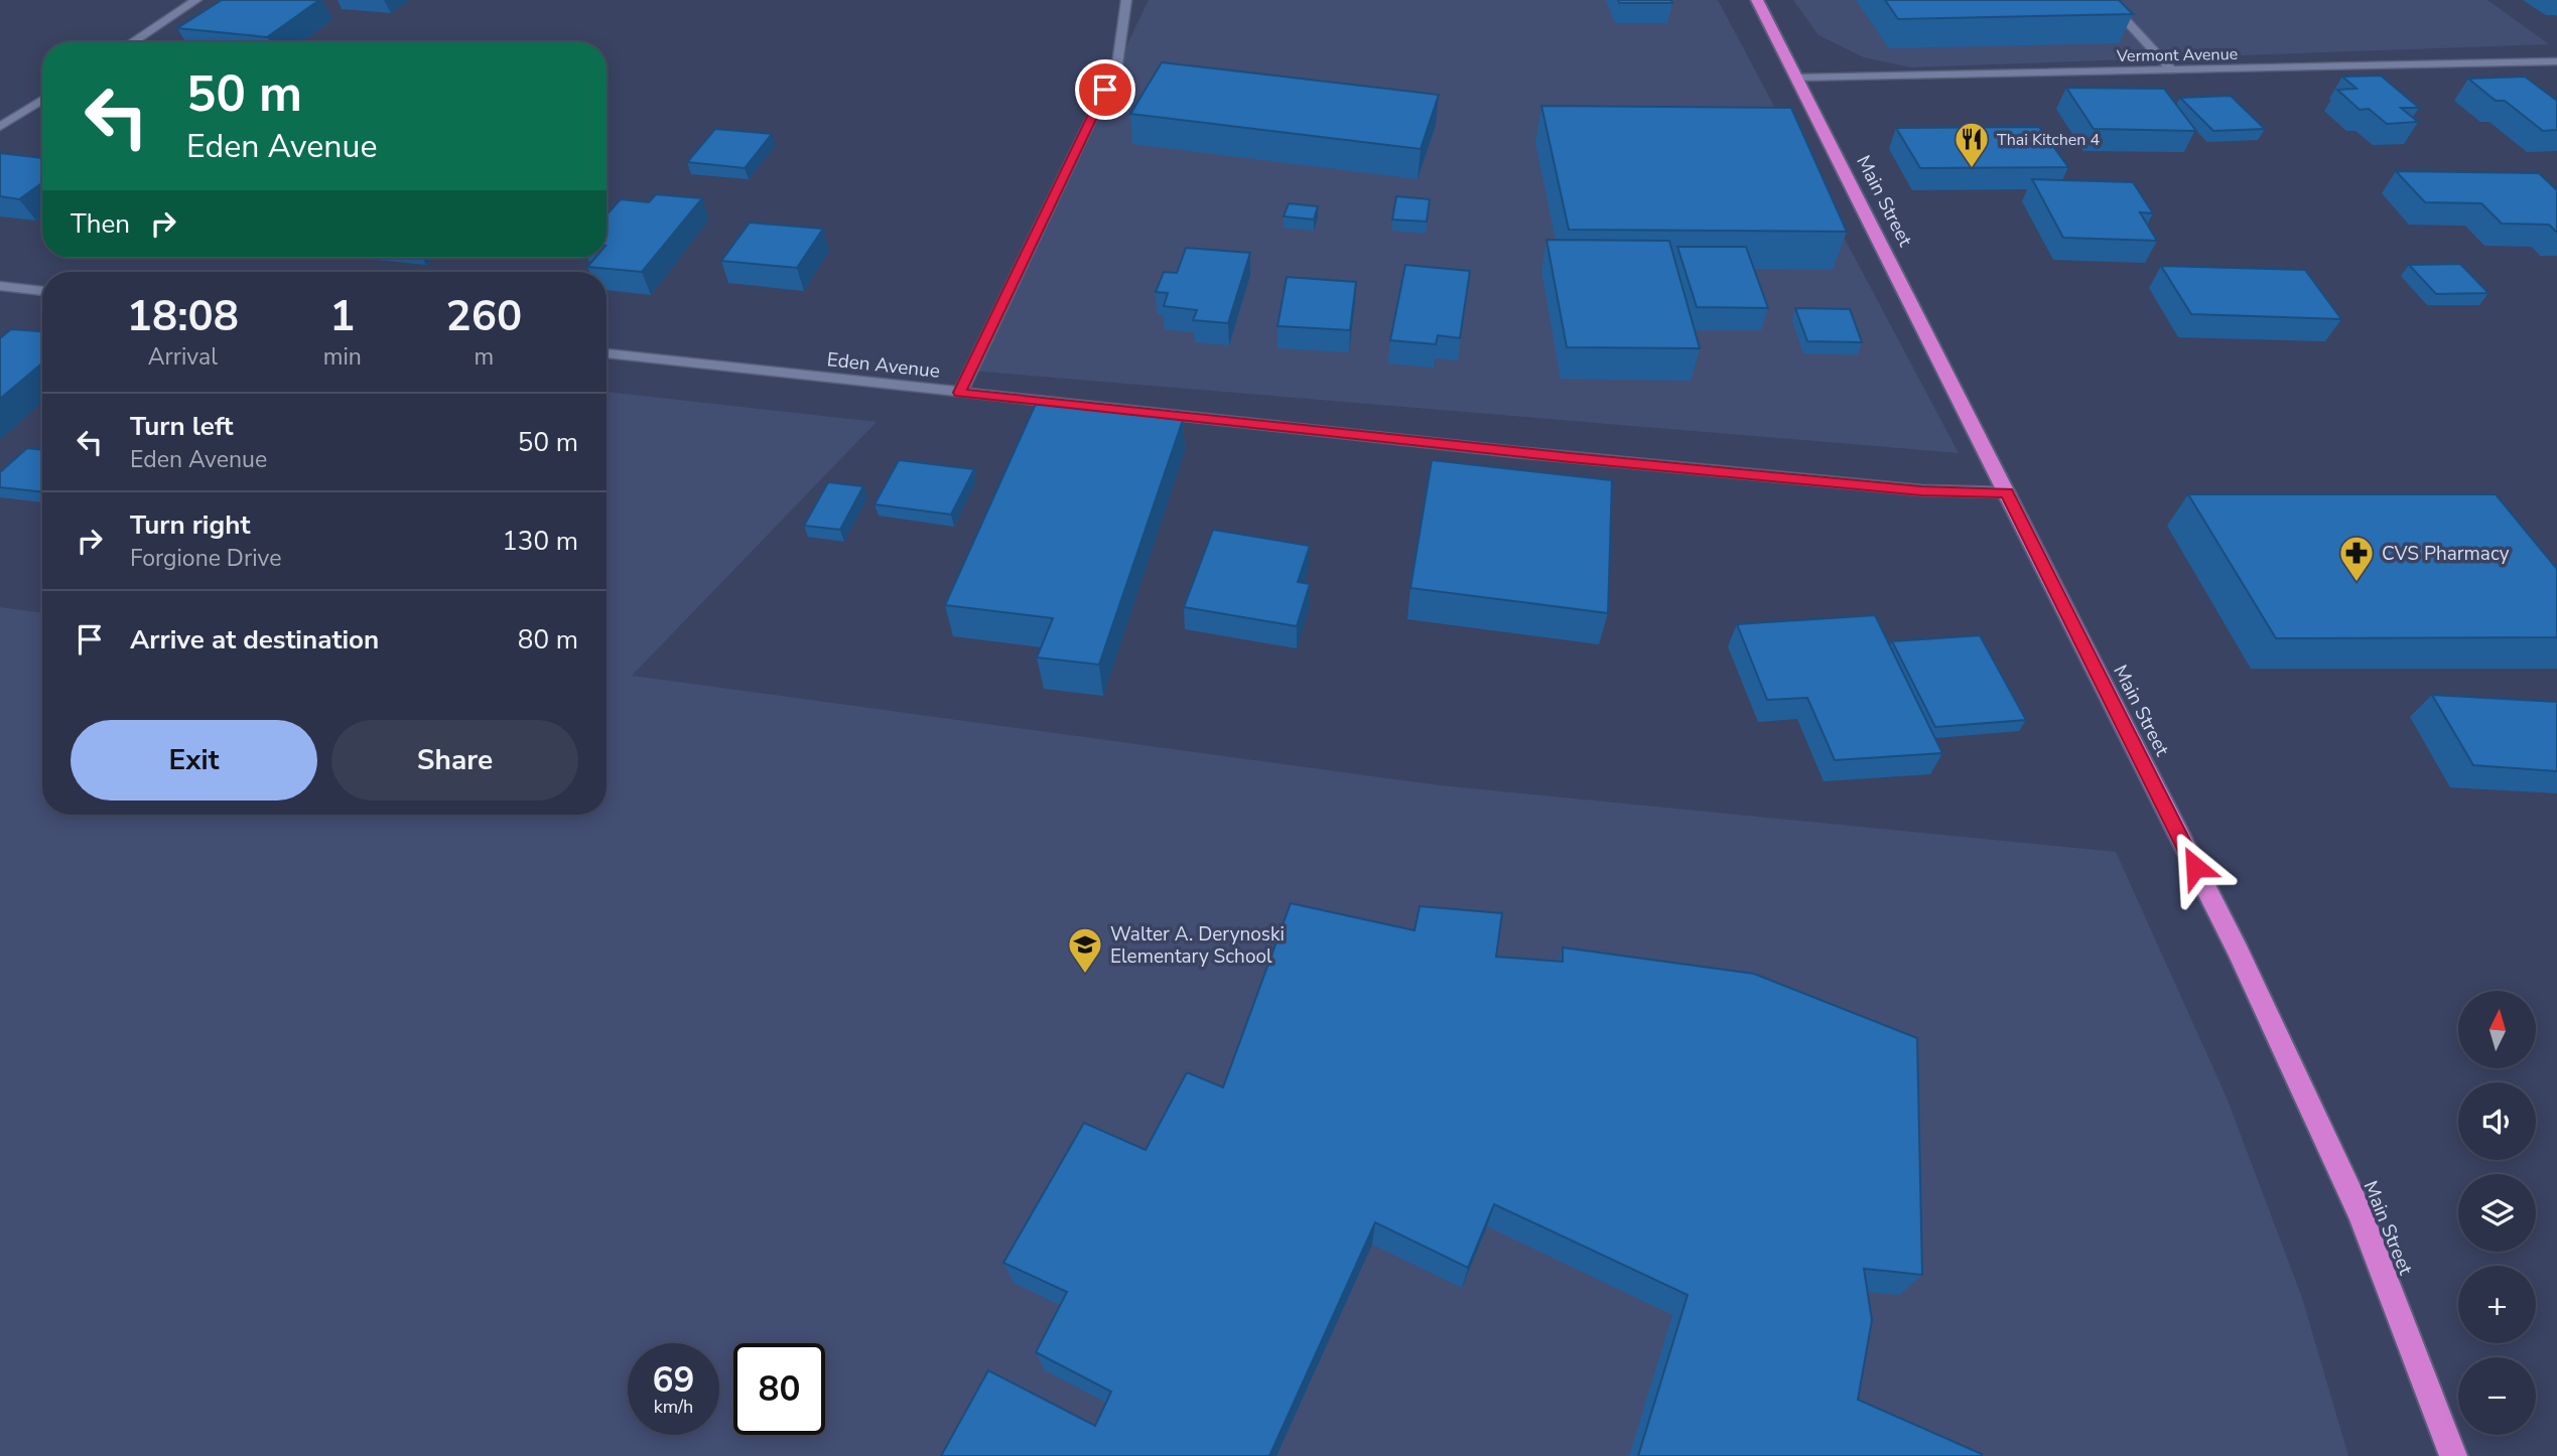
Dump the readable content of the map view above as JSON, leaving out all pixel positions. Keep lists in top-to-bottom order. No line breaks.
{"streets":{"highway":["Main Street"],"street":["Vermont Avenue","Eden Avenue"]},"crossings":[["Vermont Avenue","Main Street"],["Main Street","Eden Avenue"]],"places":{"restaurant":["Thai Kitchen 4"],"pharmacy":["CVS Pharmacy"],"school or university":["Walter A. Derynoski Elementary School"]},"north":"top","page":{"turn":["50 m","Eden Avenue"],"then":"Then","eta":["18:08","Arrival","1","min","260","m"],"list":[{"name":"Turn left","note":"Eden Avenue","value":"50 m"},{"name":"Turn right","note":"Forgione Drive","value":"130 m"},{"name":"Arrive at destination","value":"80 m"}],"buttons":["Exit","Share"],"map_buttons":["+","−"],"speed":"69 km/h","limit":"80"}}
